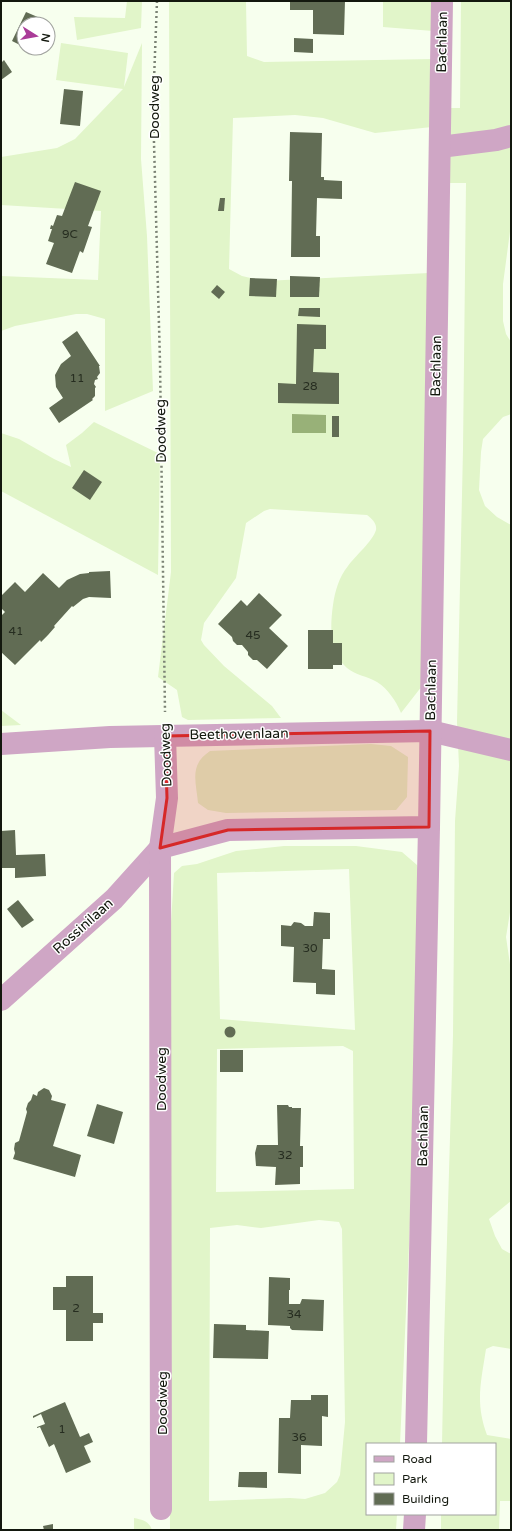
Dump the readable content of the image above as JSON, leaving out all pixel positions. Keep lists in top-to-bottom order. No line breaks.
{"streets":{"street":["Bachlaan","Doodweg","Beethovenlaan","Rossinilaan"]},"crossings":[["Bachlaan","Beethovenlaan"],["Doodweg","Beethovenlaan"],["Doodweg","Rossinilaan"]],"house_numbers":["9C","11","28","41","45","30","32","2","34","1","36"],"legend":["Road","Park","Building"],"north":"right"}
